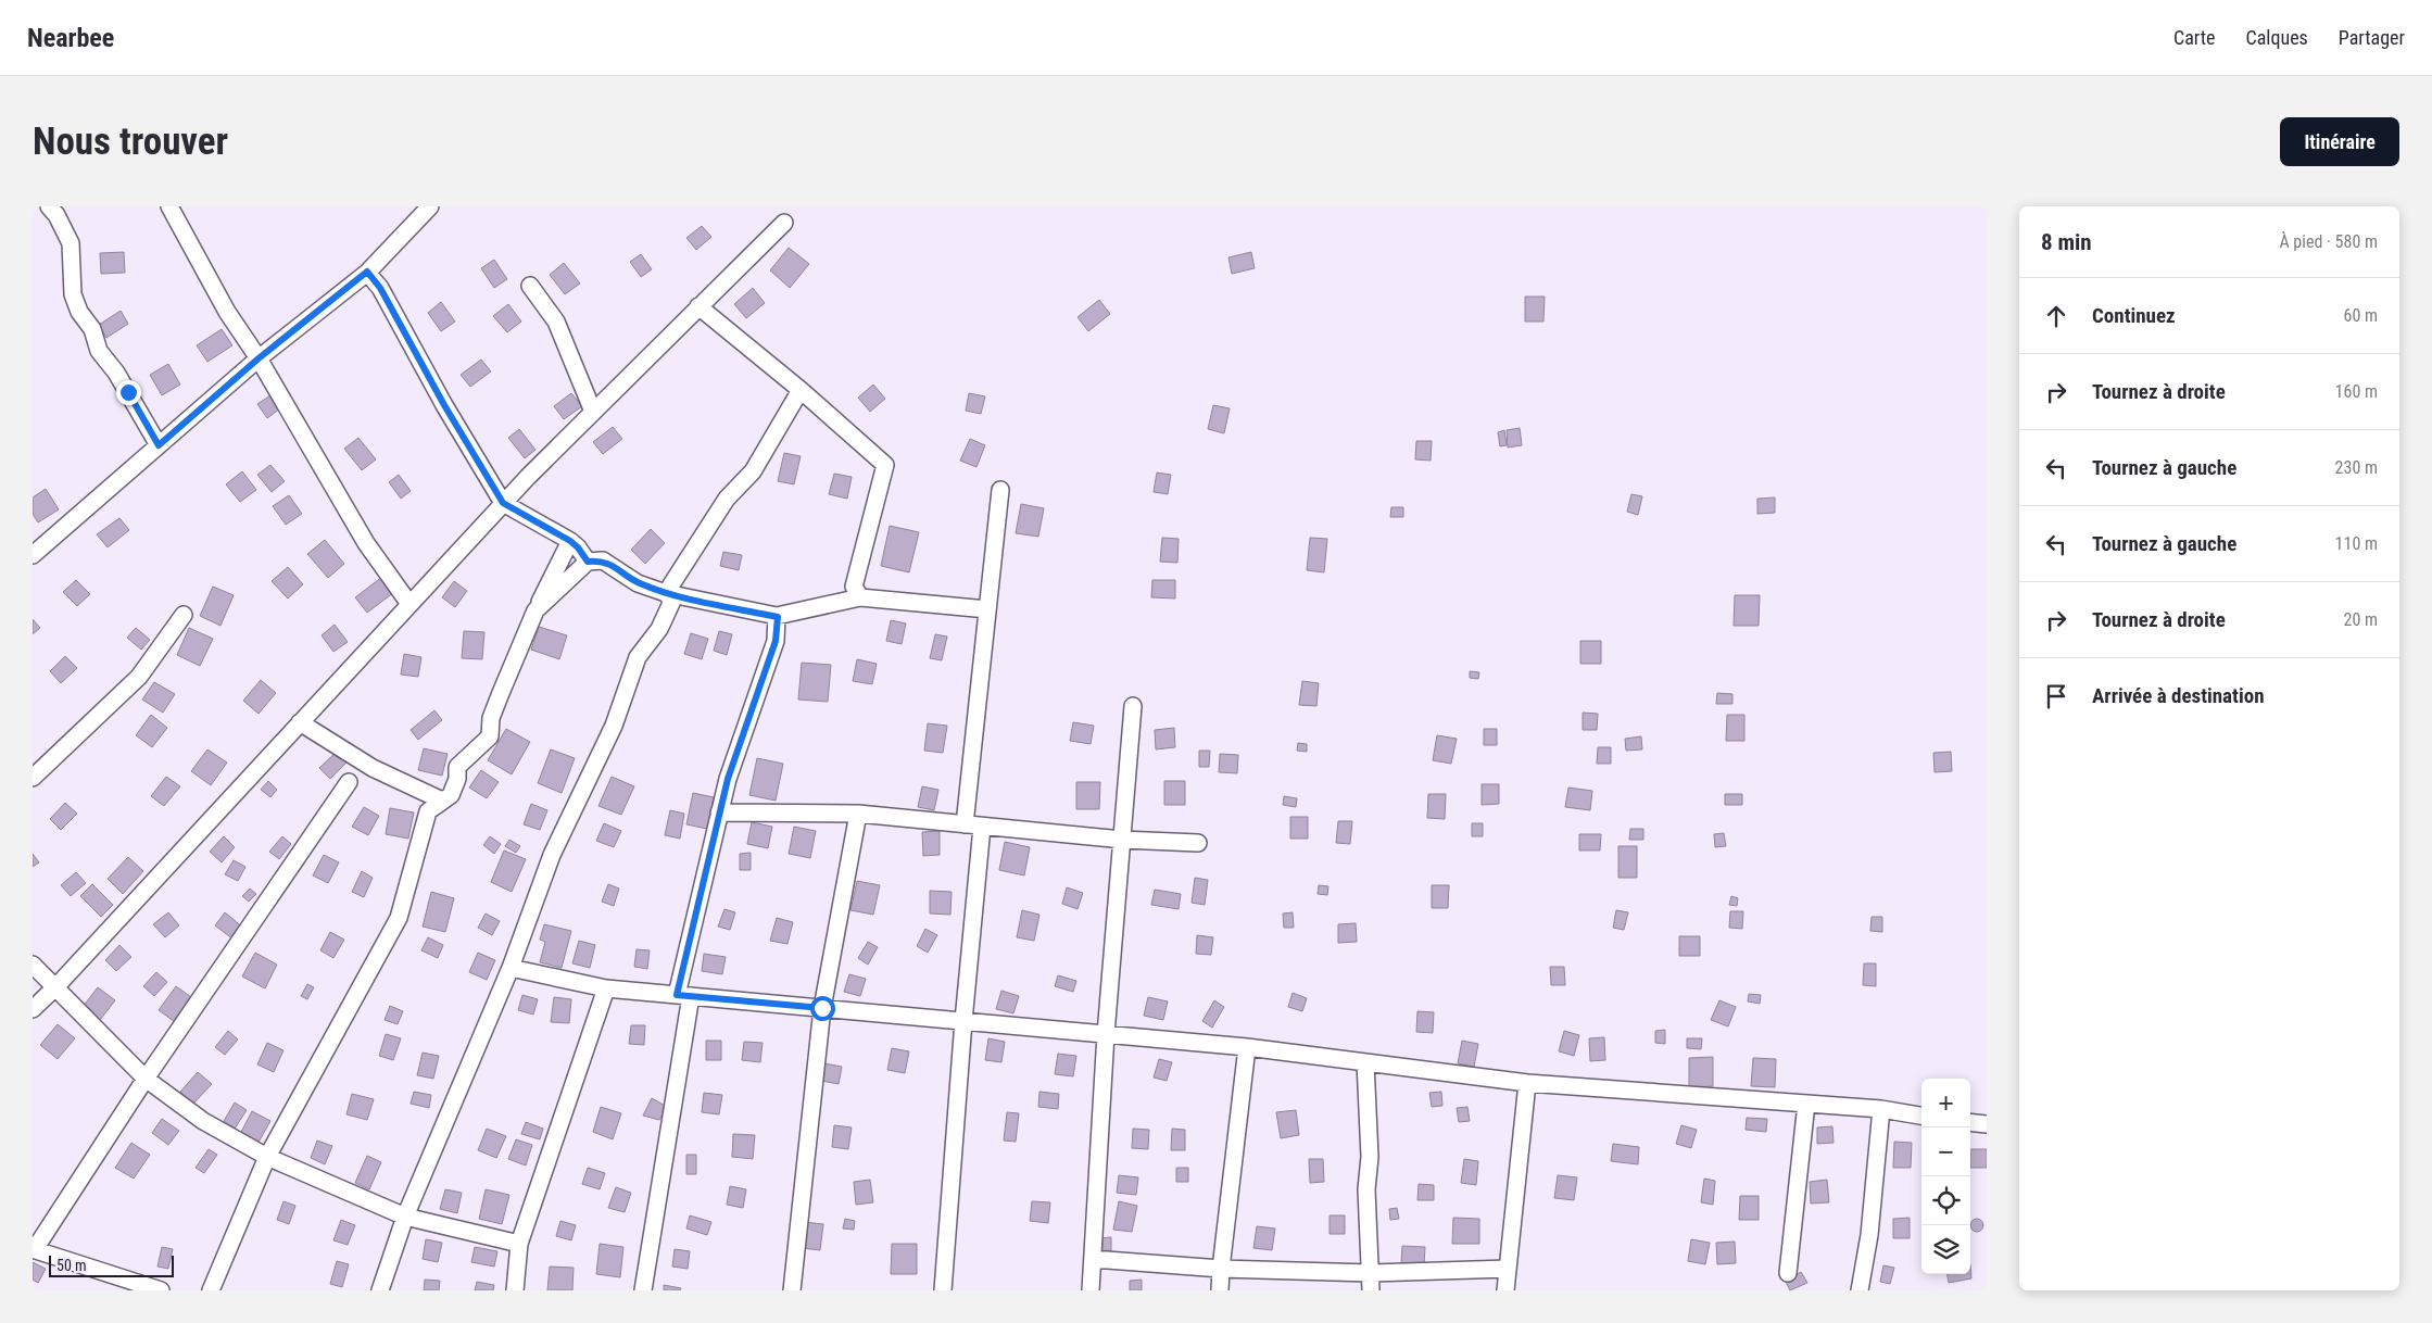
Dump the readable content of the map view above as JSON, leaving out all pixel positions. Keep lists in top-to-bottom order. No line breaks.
{"scale_bar":"50 m","page":{"header":"Nearbee","nav":["Carte","Calques","Partager"],"buttons":"Itinéraire","title":"Nous trouver","heading":["8 min","À pied · 580 m"],"list":[["Continuez","60 m"],["Tournez à droite","160 m"],["Tournez à gauche","230 m"],["Tournez à gauche","110 m"],["Tournez à droite","20 m"],"Arrivée à destination"],"map_buttons":["+","−"],"scale":"50 m"}}
